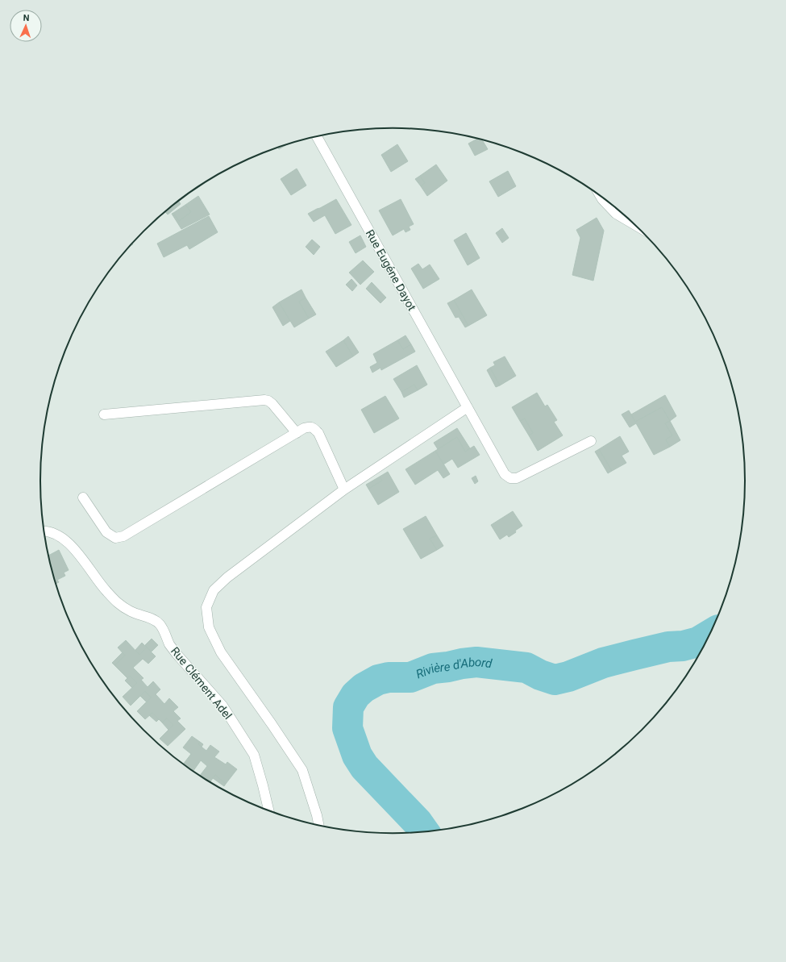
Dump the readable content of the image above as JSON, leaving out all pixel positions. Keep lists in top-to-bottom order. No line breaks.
{"streets":{"street":["Rue Eugéne Dayot","Rue Clément Adel"]},"water":["Rivière d'Abord"],"north":"top"}
